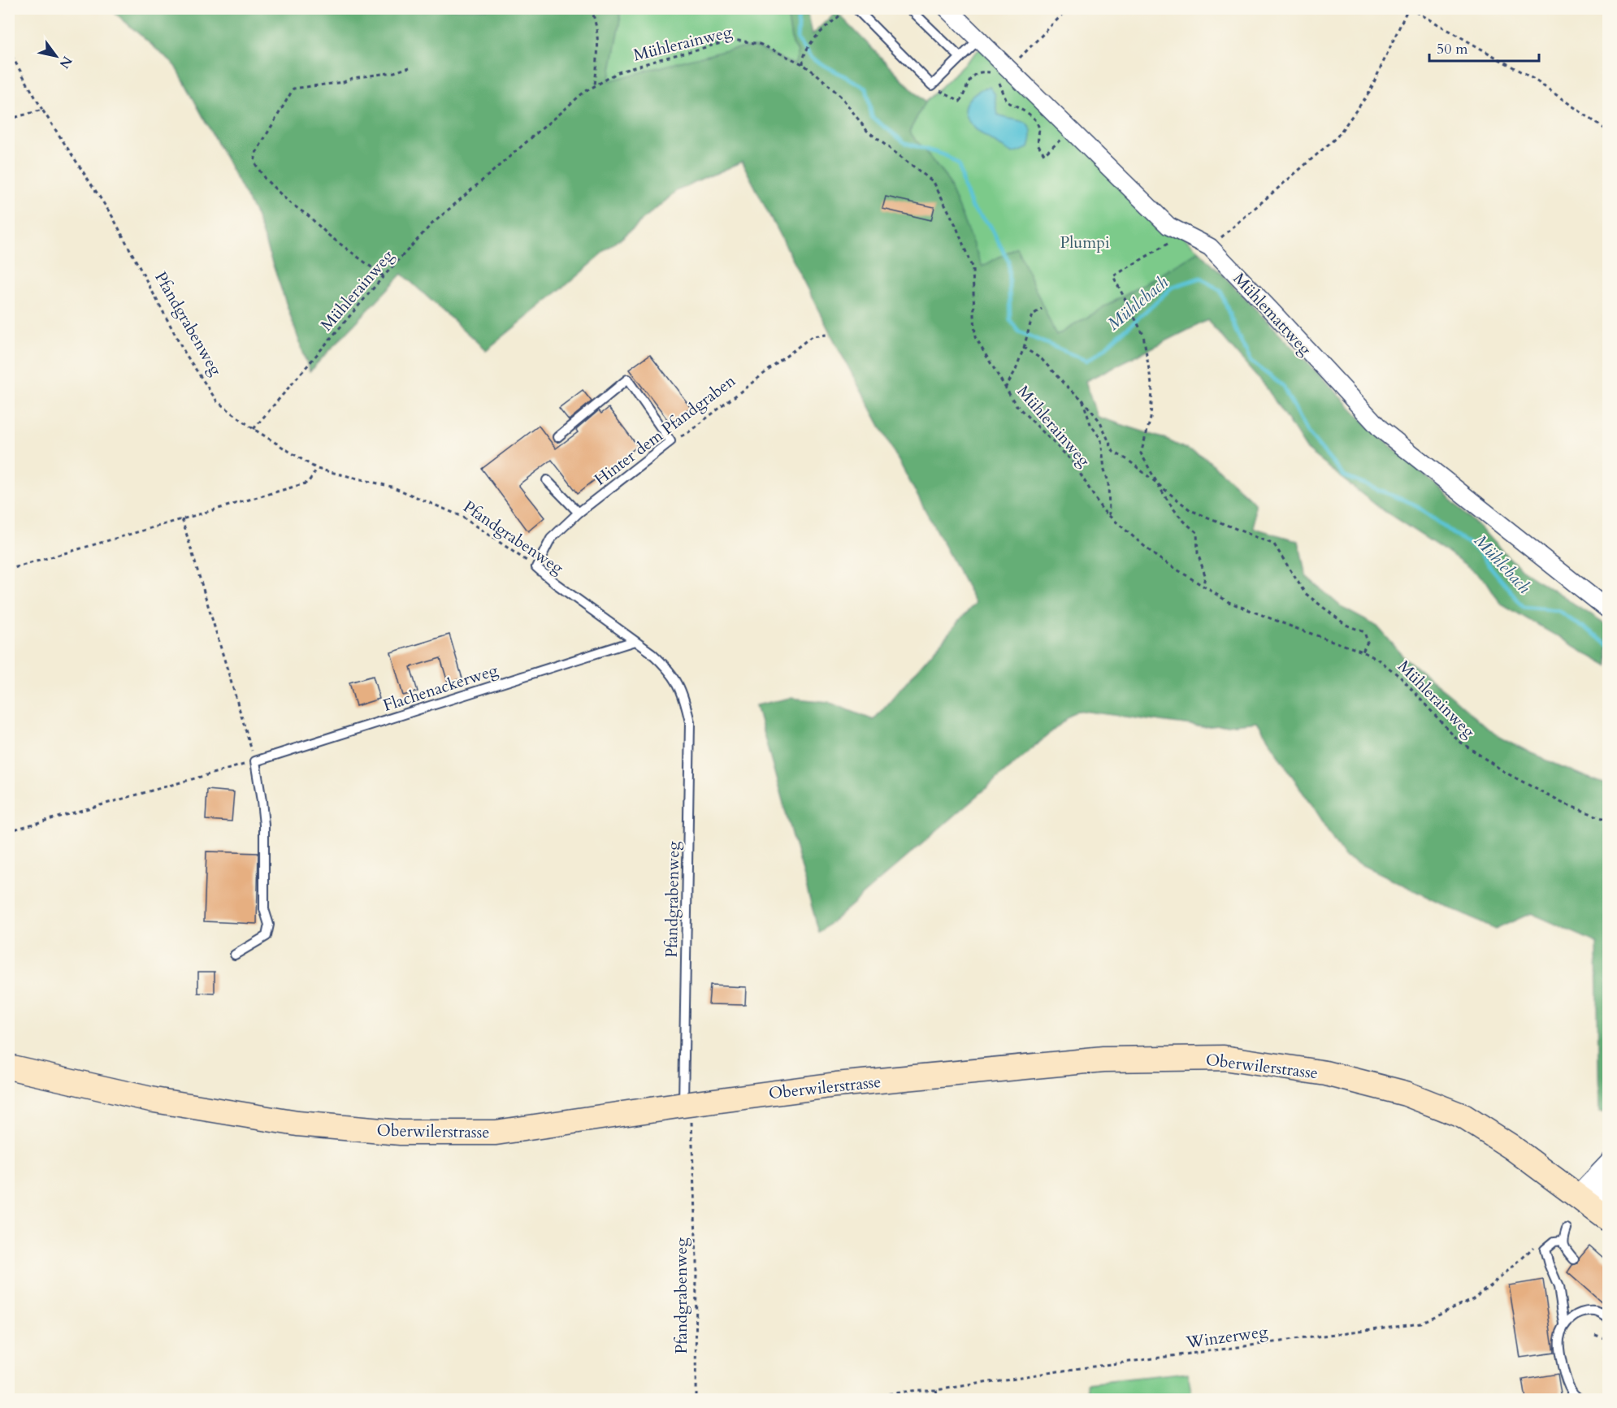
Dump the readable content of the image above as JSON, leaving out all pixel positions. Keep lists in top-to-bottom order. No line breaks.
{"streets":{"street":["Mühlemattweg","Oberwilerstrasse"],"lane":["Pfandgrabenweg","Hinter dem Pfandgraben","Flachenackerweg"],"path":["Mühlerainweg","Winzerweg"]},"crossings":[["Mühlerainweg","Pfandgrabenweg"],["Pfandgrabenweg","Hinter dem Pfandgraben"],["Pfandgrabenweg","Flachenackerweg"],["Pfandgrabenweg","Oberwilerstrasse"]],"water":["Mühlebach"],"parks":["Plumpi"],"scale_bar":"50 m","north":"bottom right"}
